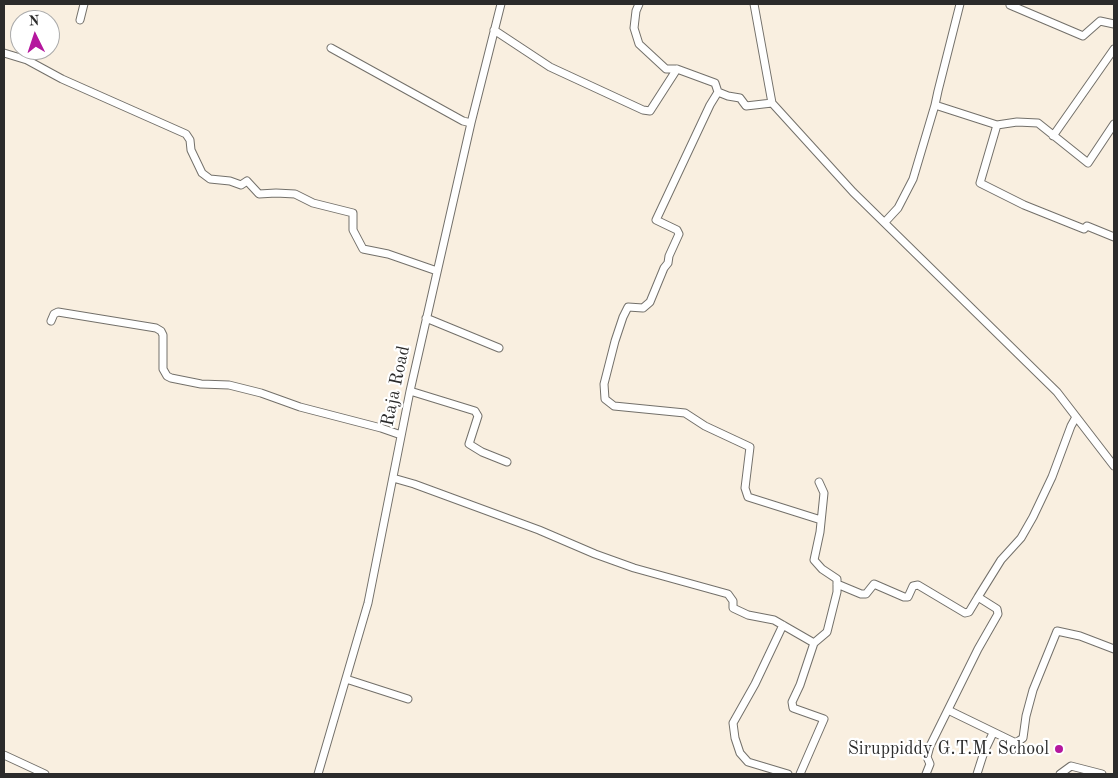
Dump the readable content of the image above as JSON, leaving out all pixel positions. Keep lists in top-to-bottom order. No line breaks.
{"streets":{"street":["Raja Road"]},"places":["Siruppiddy G.T.M. School"],"north":"top"}
